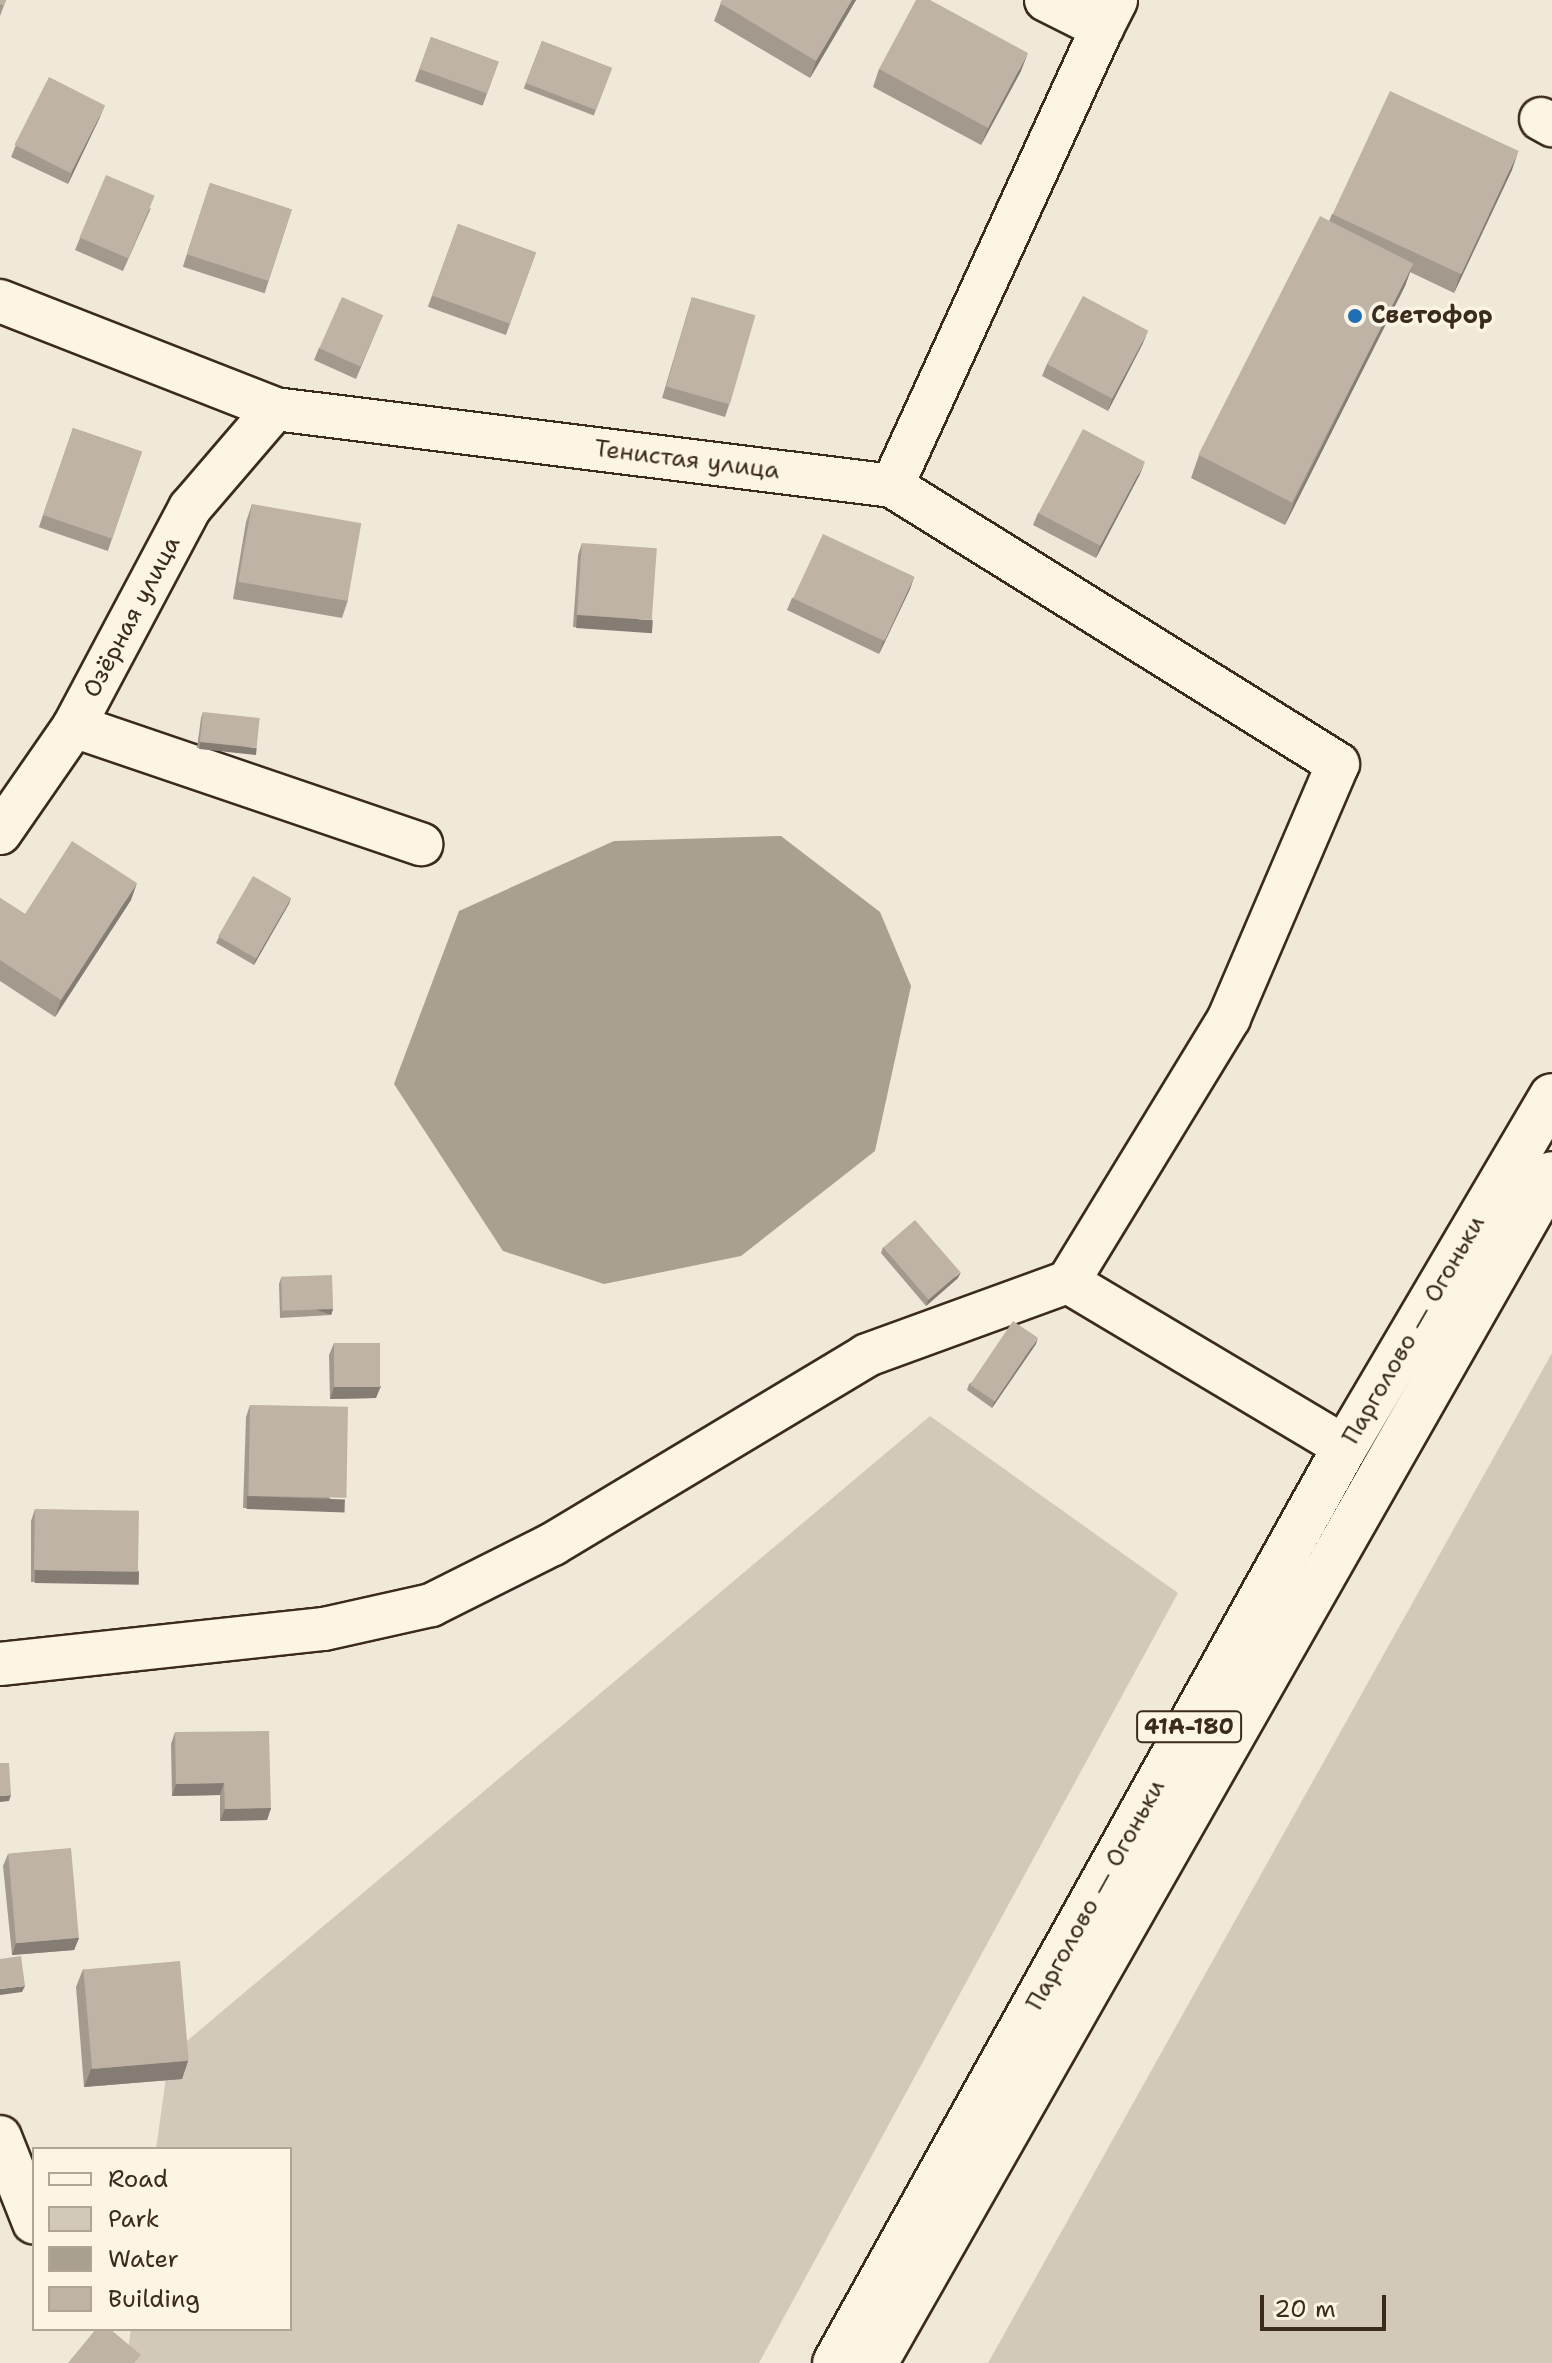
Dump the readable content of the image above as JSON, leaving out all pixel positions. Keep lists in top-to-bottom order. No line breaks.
{"streets":{"main road":["Парголово — Огоньки","41А-180"],"street":["Тенистая улица","Озёрная улица"]},"crossings":[["Тенистая улица","Озёрная улица"]],"places":["Светофор"],"legend":["Road","Park","Water","Building"],"scale_bar":"20 m"}
